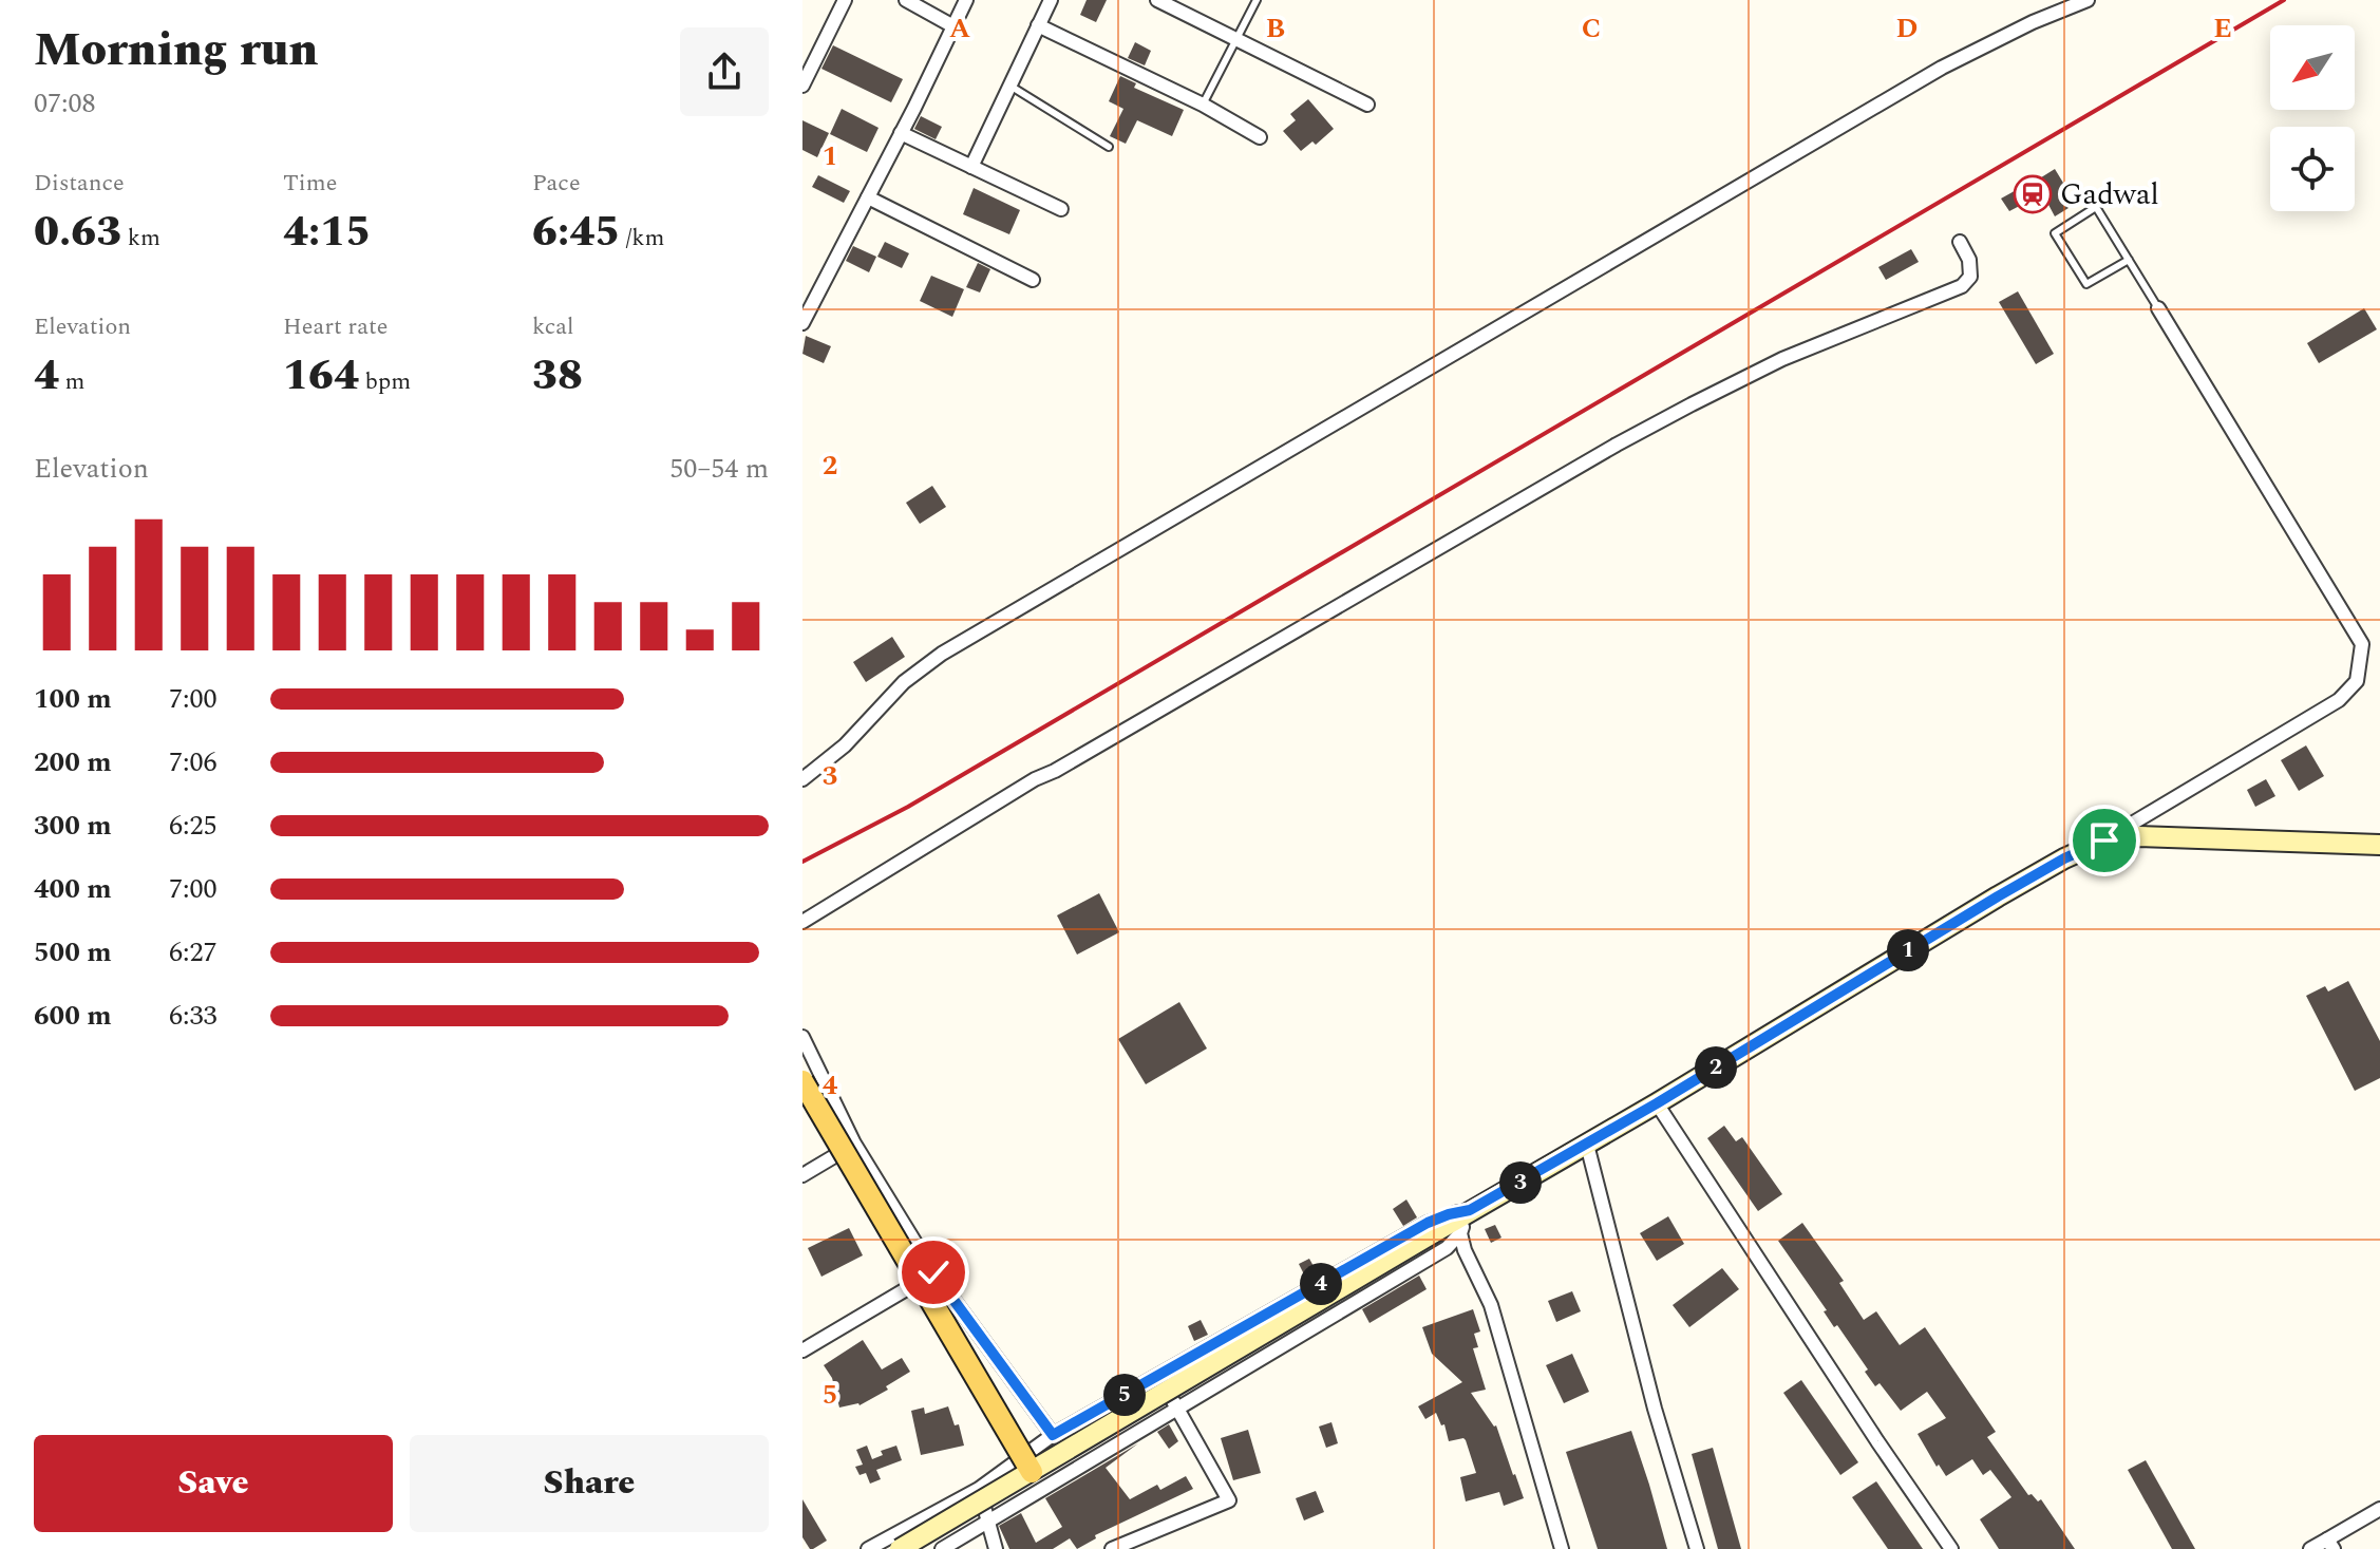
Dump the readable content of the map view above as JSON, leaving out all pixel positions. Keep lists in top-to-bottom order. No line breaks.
{"places":{"station":["Gadwal"]},"north":"bottom left","page":{"heading":["Morning run","07:08"],"stats":[["Distance","0.63 km"],["Time","4:15"],["Pace","6:45 /km"],["Elevation","4 m"],["Heart rate","164 bpm"],["kcal","38"]],"chart":["Elevation","50–54 m"],"list":[{"name":"100 m","note":"7:00"},{"name":"200 m","note":"7:06"},{"name":"300 m","note":"6:25"},{"name":"400 m","note":"7:00"},{"name":"500 m","note":"6:27"},{"name":"600 m","note":"6:33"}],"pins":["1","2","3","4","5"],"buttons":["Save","Share"]},"grid":{"columns":["A","B","C","D","E"],"rows":["1","2","3","4","5"]}}
